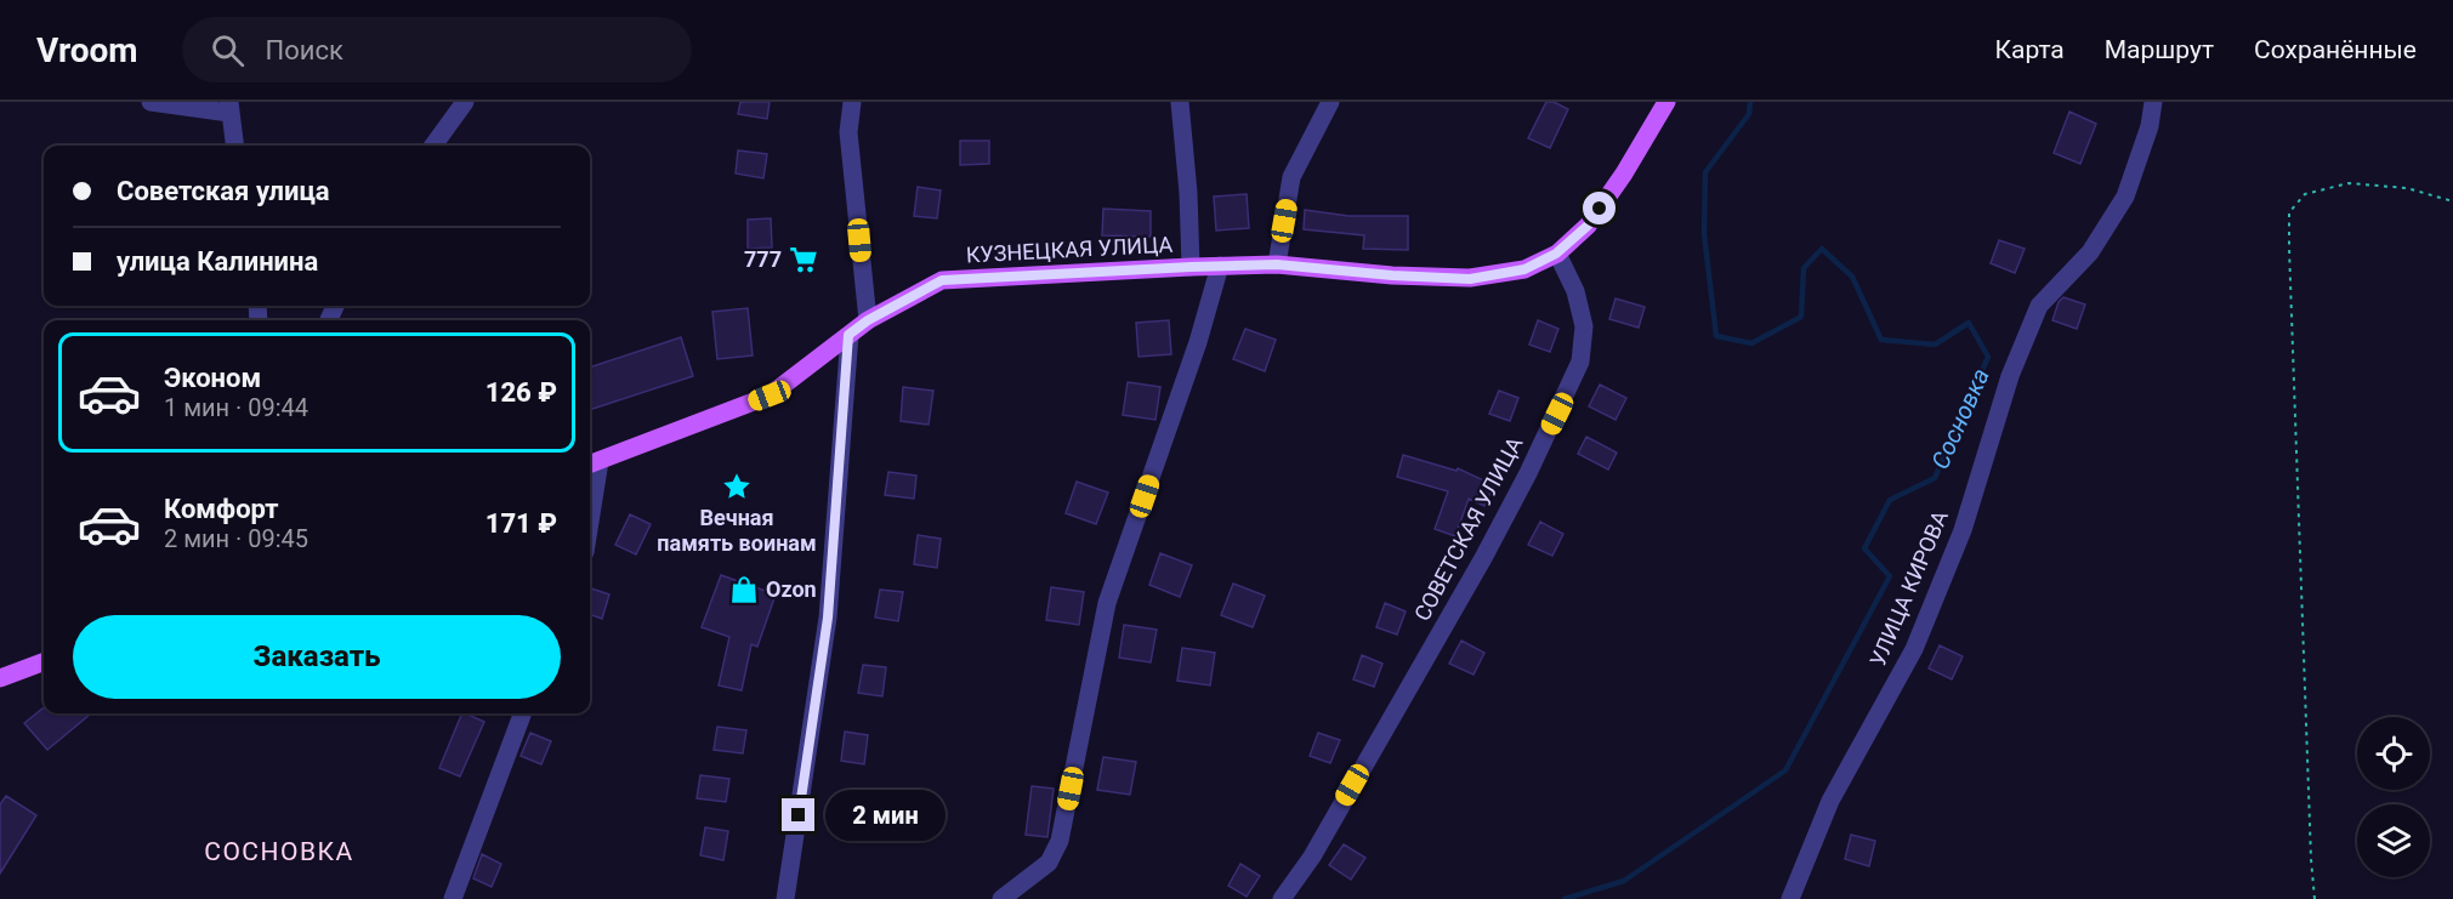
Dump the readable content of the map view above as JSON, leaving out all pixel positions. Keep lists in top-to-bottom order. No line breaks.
{"streets":{"main road":["КУЗНЕЦКАЯ УЛИЦА"],"street":["СОВЕТСКАЯ УЛИЦА","УЛИЦА КИРОВА"]},"crossings":[["КУЗНЕЦКАЯ УЛИЦА","СОВЕТСКАЯ УЛИЦА"]],"districts":["СОСНОВКА"],"water":["Сосновка"],"places":{"supermarket":["777"],"place":["Вечная память воинам"],"shop":["Ozon"]},"page":{"header":"Vroom","search":"Поиск","nav":["Карта","Маршрут","Сохранённые"],"banner":["Советская улица","улица Калинина"],"list":[{"name":"Эконом","note":"1 мин · 09:44","value":"126 ₽"},{"name":"Комфорт","note":"2 мин · 09:45","value":"171 ₽"}],"buttons":"Заказать","bubble":"2 мин"}}
